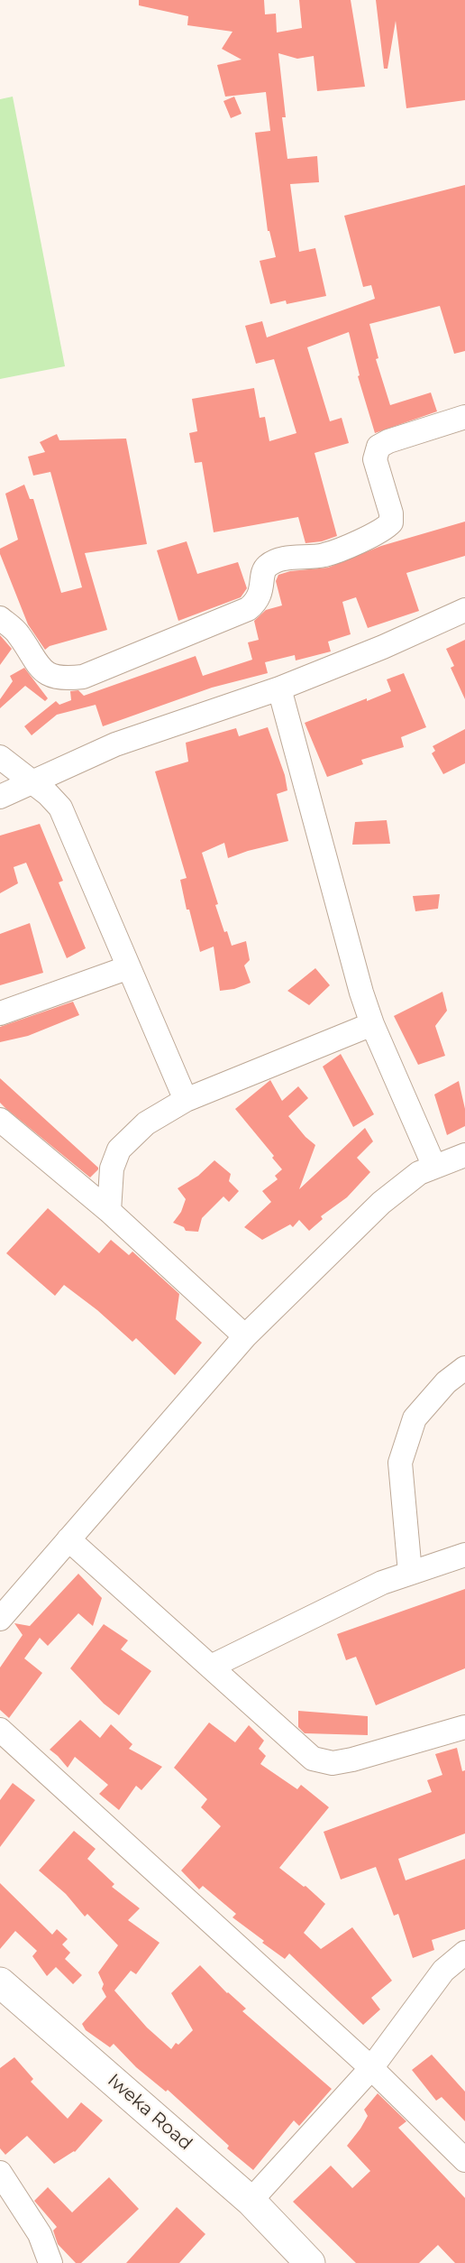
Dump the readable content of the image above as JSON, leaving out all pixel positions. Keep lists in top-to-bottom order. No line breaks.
{"streets":{"main road":["Iweka Road"]}}
